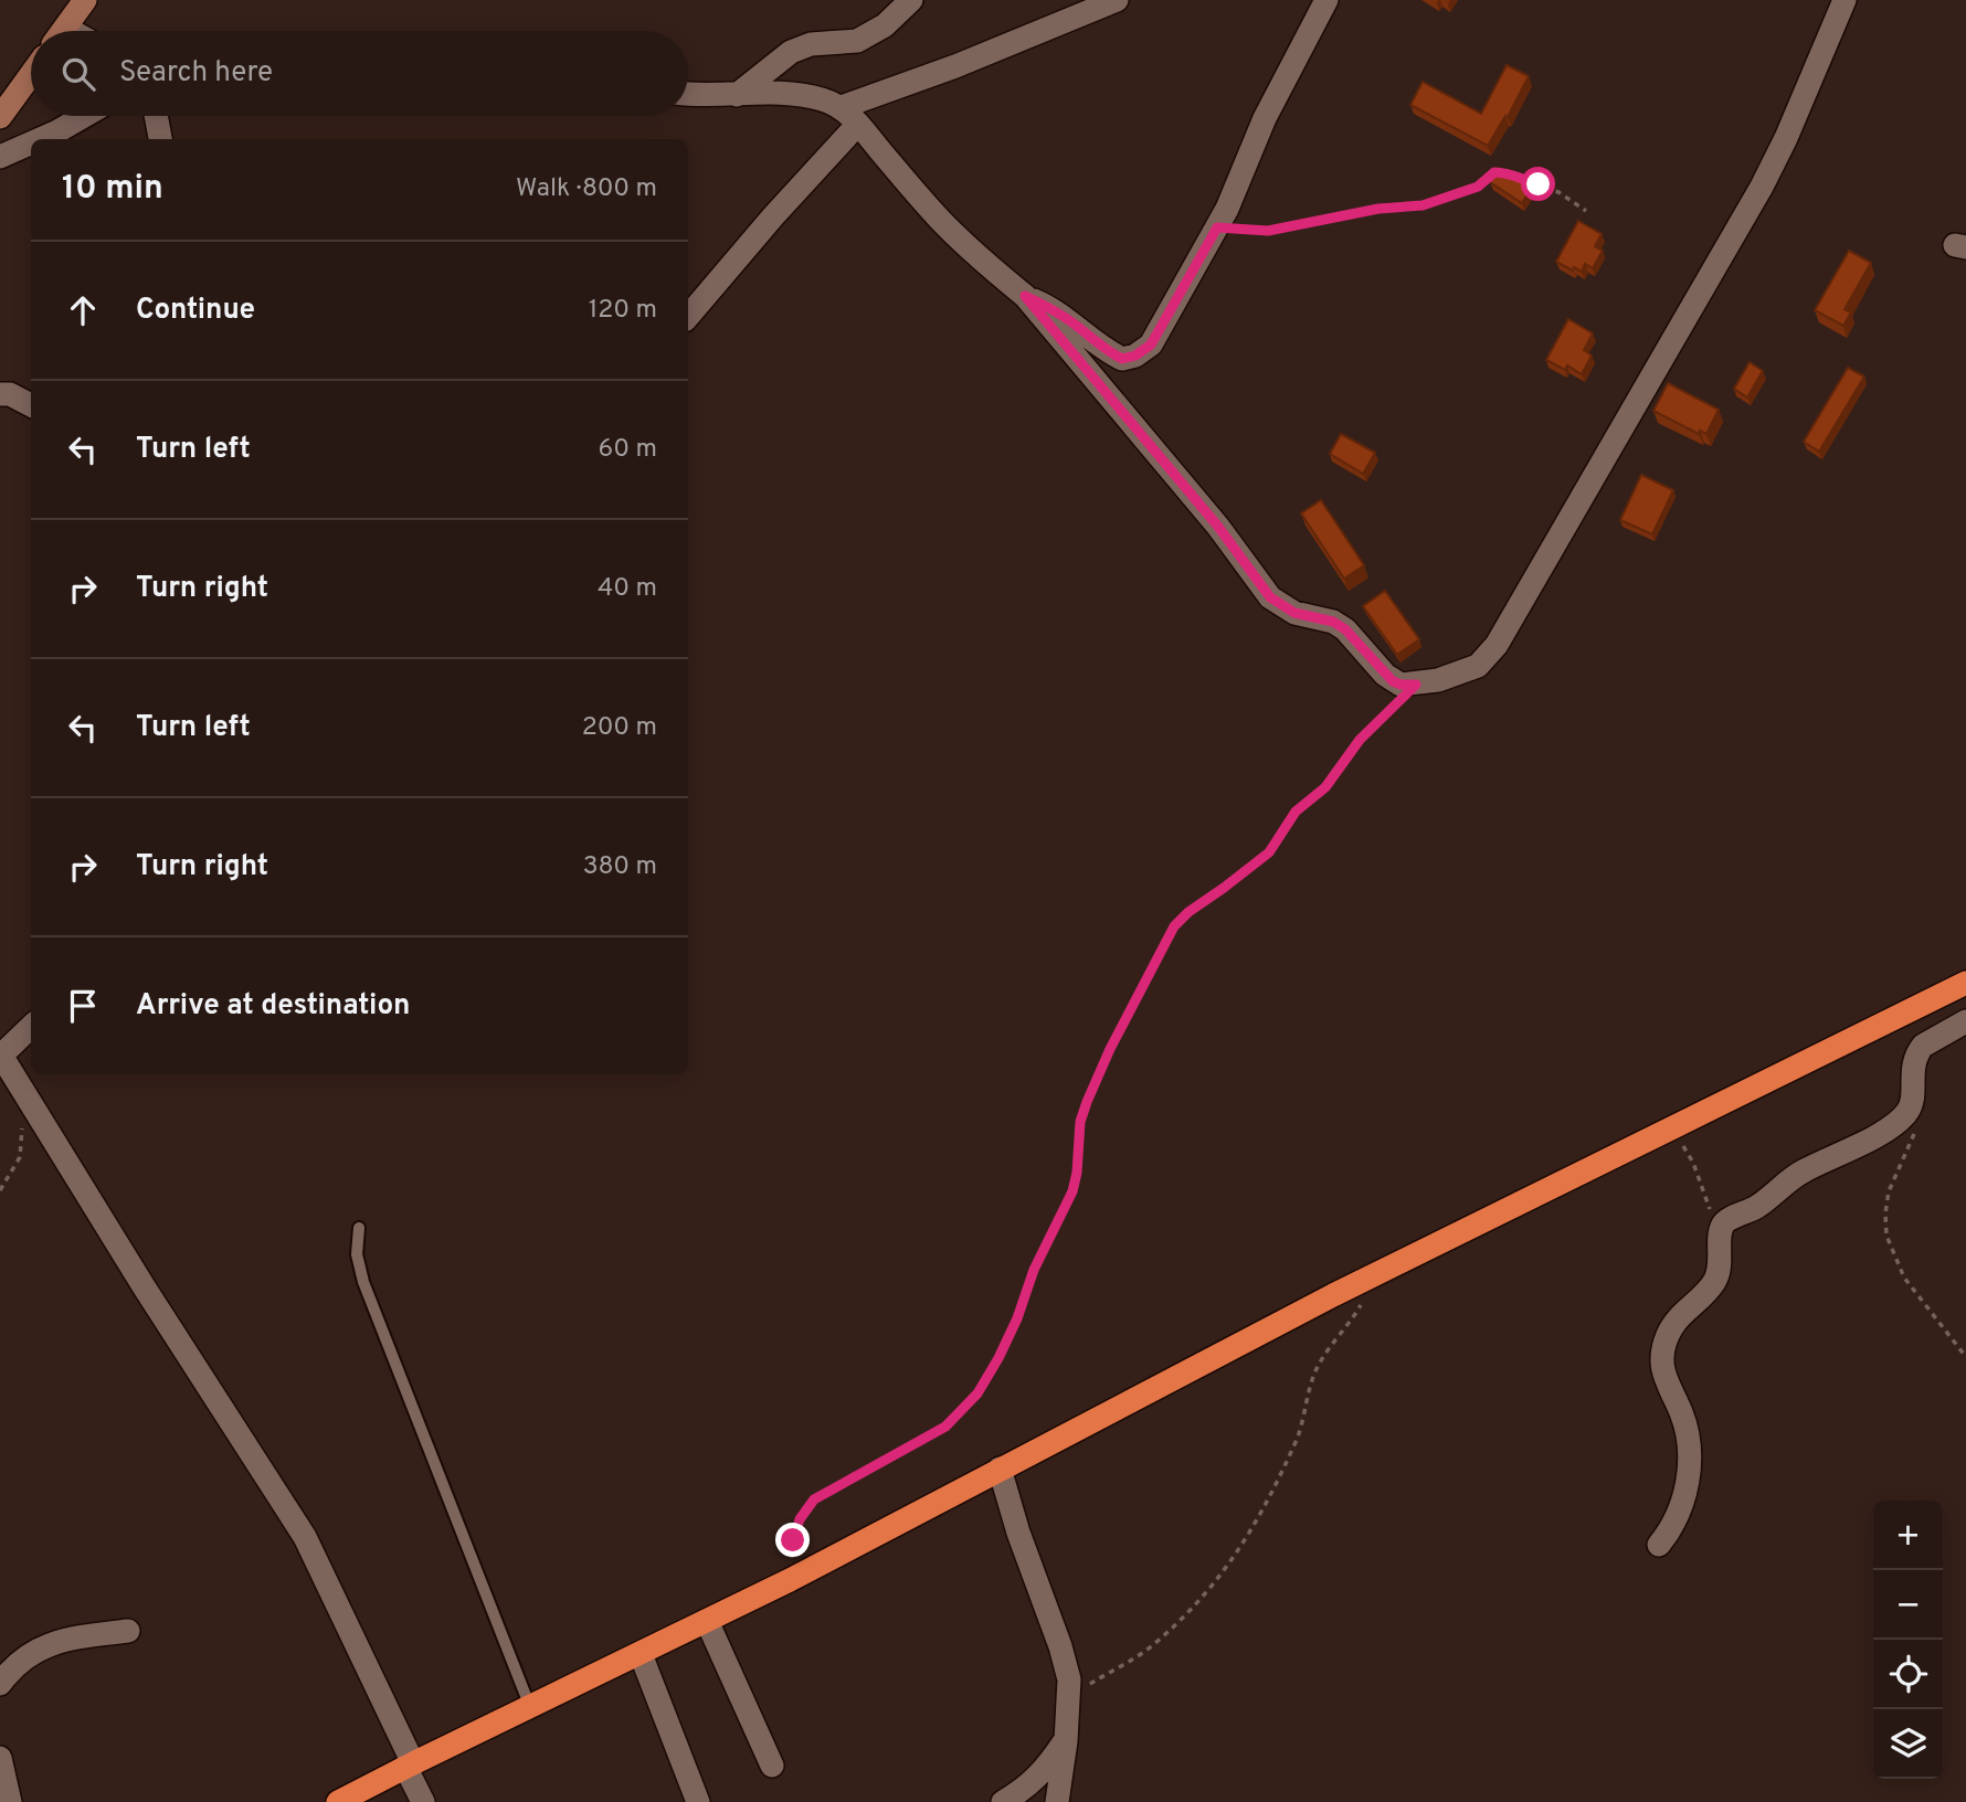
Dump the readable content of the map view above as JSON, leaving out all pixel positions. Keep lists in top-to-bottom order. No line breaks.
{"page":{"search":"Search here","heading":["10 min","Walk · 800 m"],"list":[["Continue","120 m"],["Turn left","60 m"],["Turn right","40 m"],["Turn left","200 m"],["Turn right","380 m"],"Arrive at destination"],"map_buttons":["+","−"]}}
